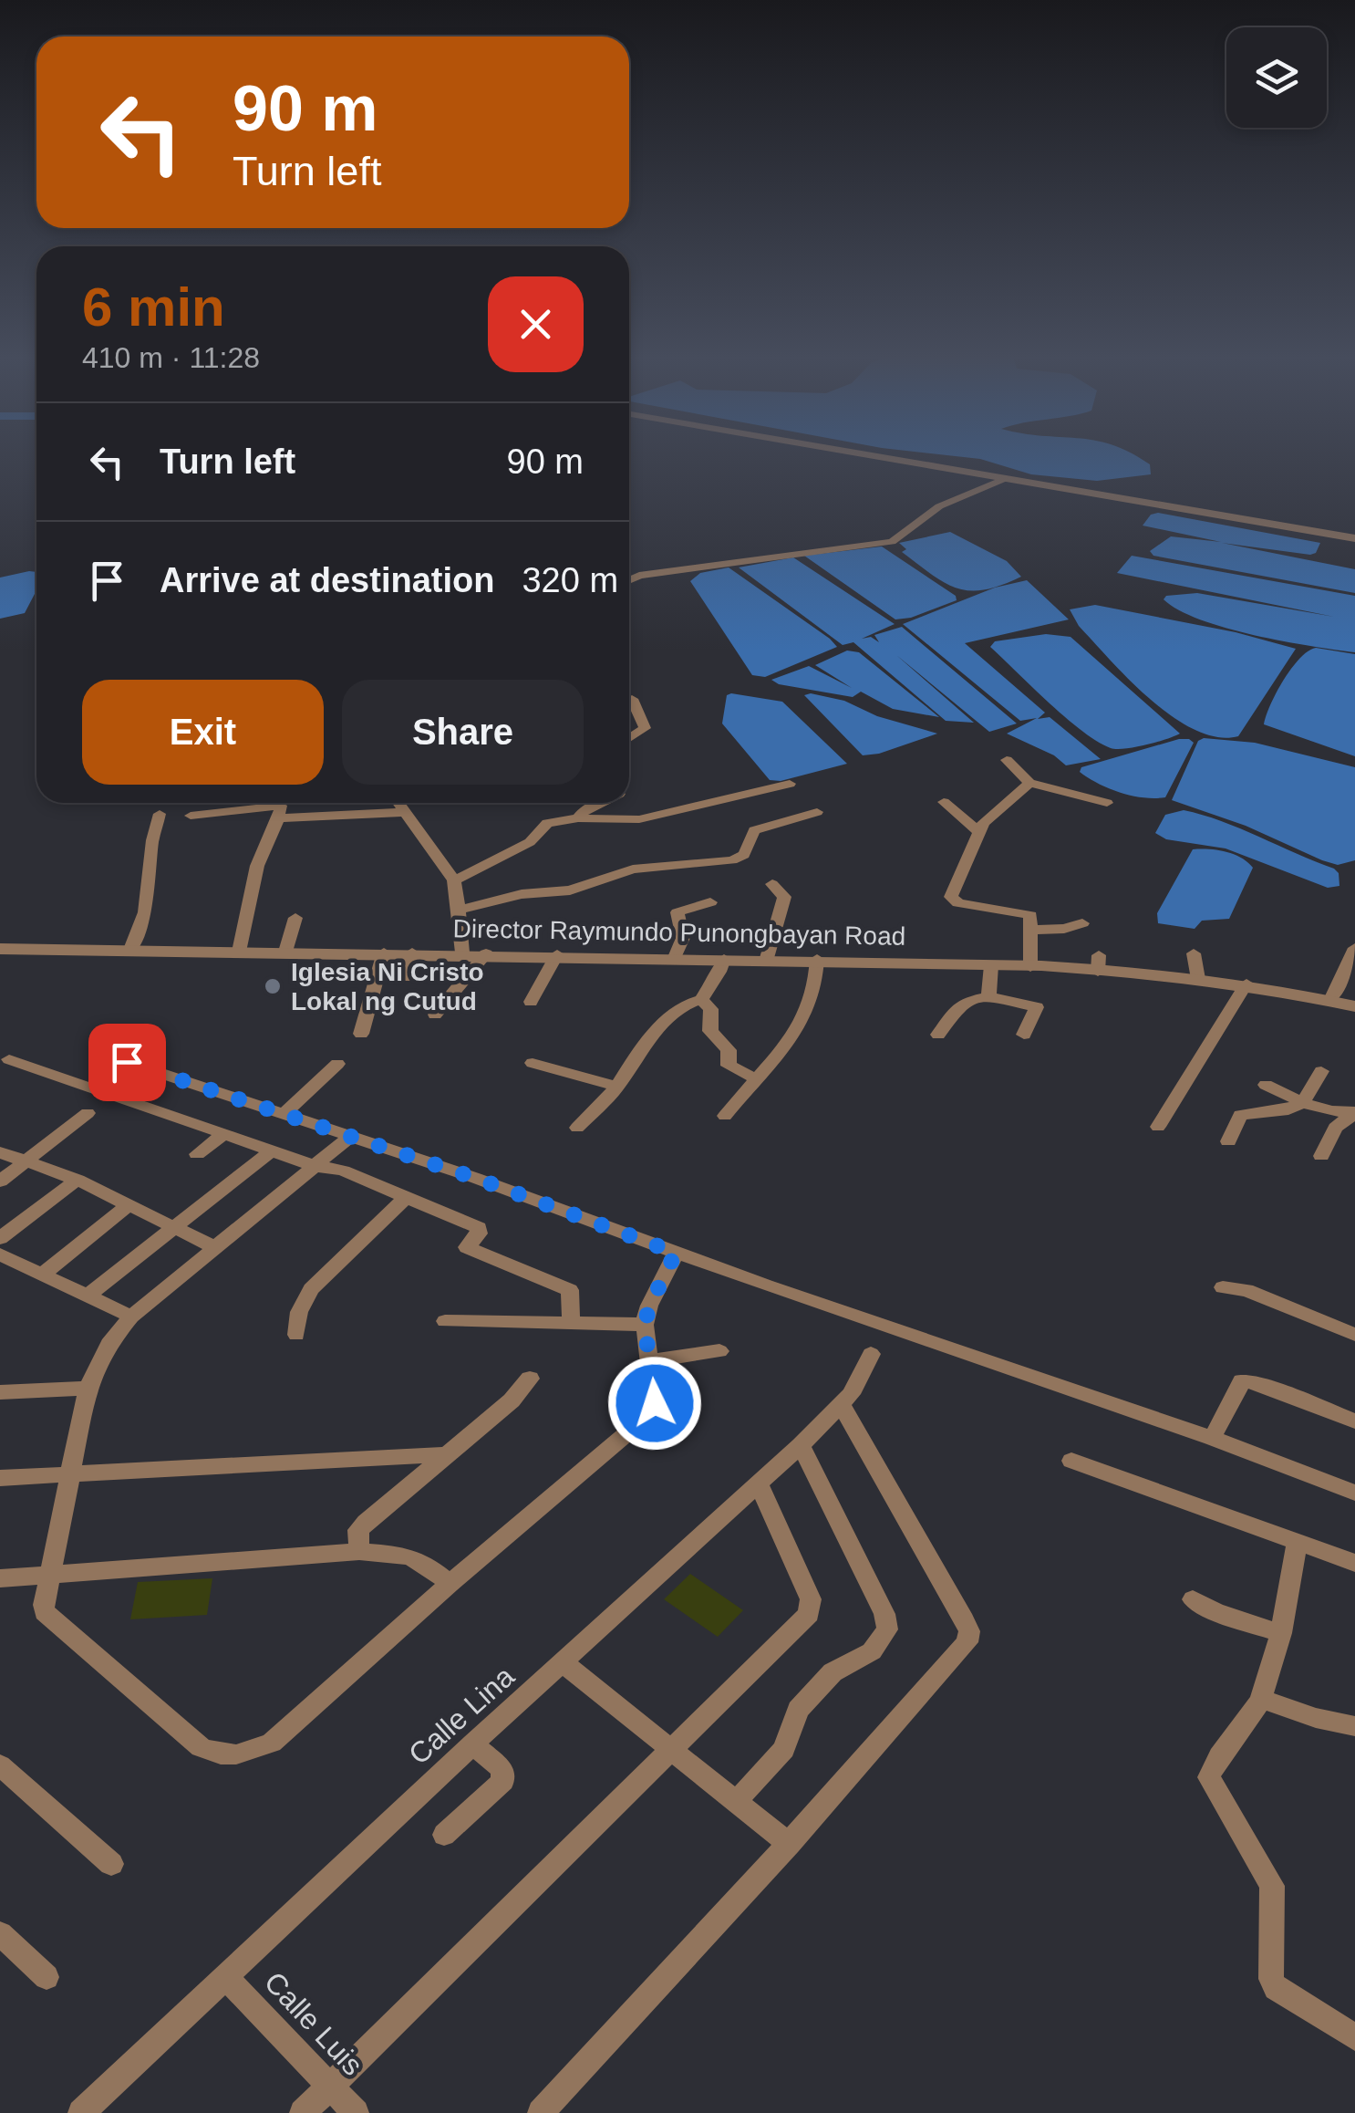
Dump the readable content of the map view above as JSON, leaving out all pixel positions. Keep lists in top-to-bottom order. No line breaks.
{"streets":{"street":["Director Raymundo Punongbayan Road","Calle Lina","Calle Luis"]},"crossings":[["Calle Lina","Calle Luis"]],"places":["Iglesia Ni Cristo Lokal ng Cutud"],"page":{"turn":["90 m","Turn left"],"heading":["6 min","410 m · 11:28"],"list":[{"name":"Turn left","value":"90 m"},{"name":"Arrive at destination","value":"320 m"}],"buttons":["Exit","Share"]}}
